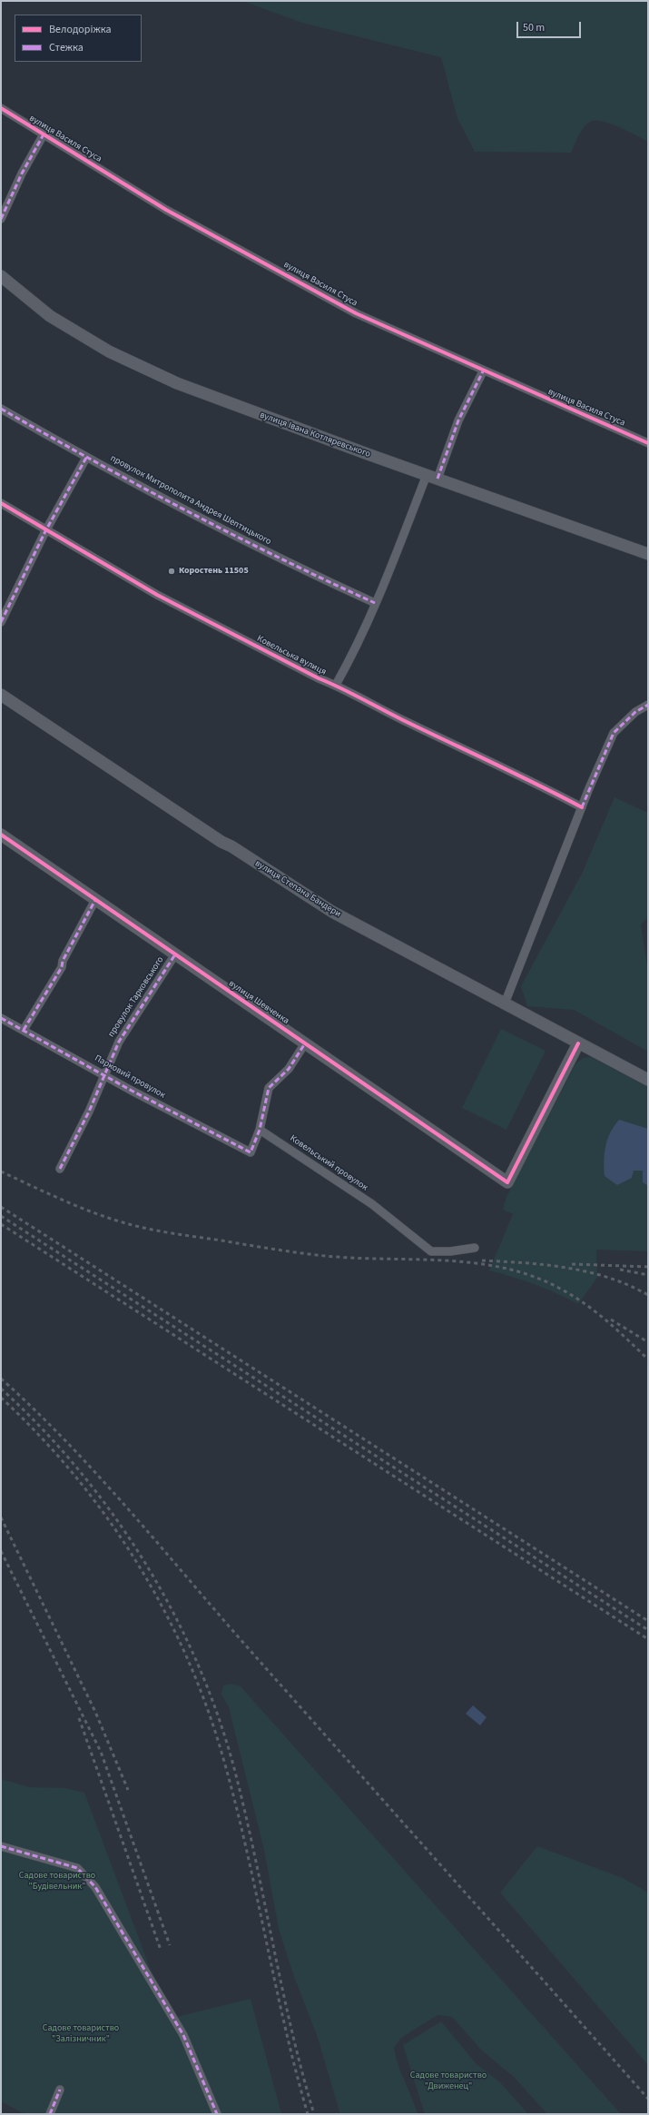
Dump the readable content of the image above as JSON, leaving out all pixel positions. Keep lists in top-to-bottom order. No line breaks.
{"streets":{"street":["вулиця Василя Стуса","вулиця Івана Котляревського","провулок Митрополита Андрея Шептицького","Ковельська вулиця","вулиця Степана Бандери","провулок Тарковського","вулиця Шевченка","Парковий провулок","Ковельський провулок"]},"crossings":[["вулиця Степана Бандери","вулиця Шевченка"],["провулок Тарковського","вулиця Шевченка"],["провулок Тарковського","Парковий провулок"],["Парковий провулок","Ковельський провулок"]],"parks":["Садове товариство \"Будівельник\"","Садове товариство \"Залізничник\"","Садове товариство \"Движенец\""],"places":["Коростень 11505"],"legend":["Велодоріжка","Стежка"],"scale_bar":"50 m"}
